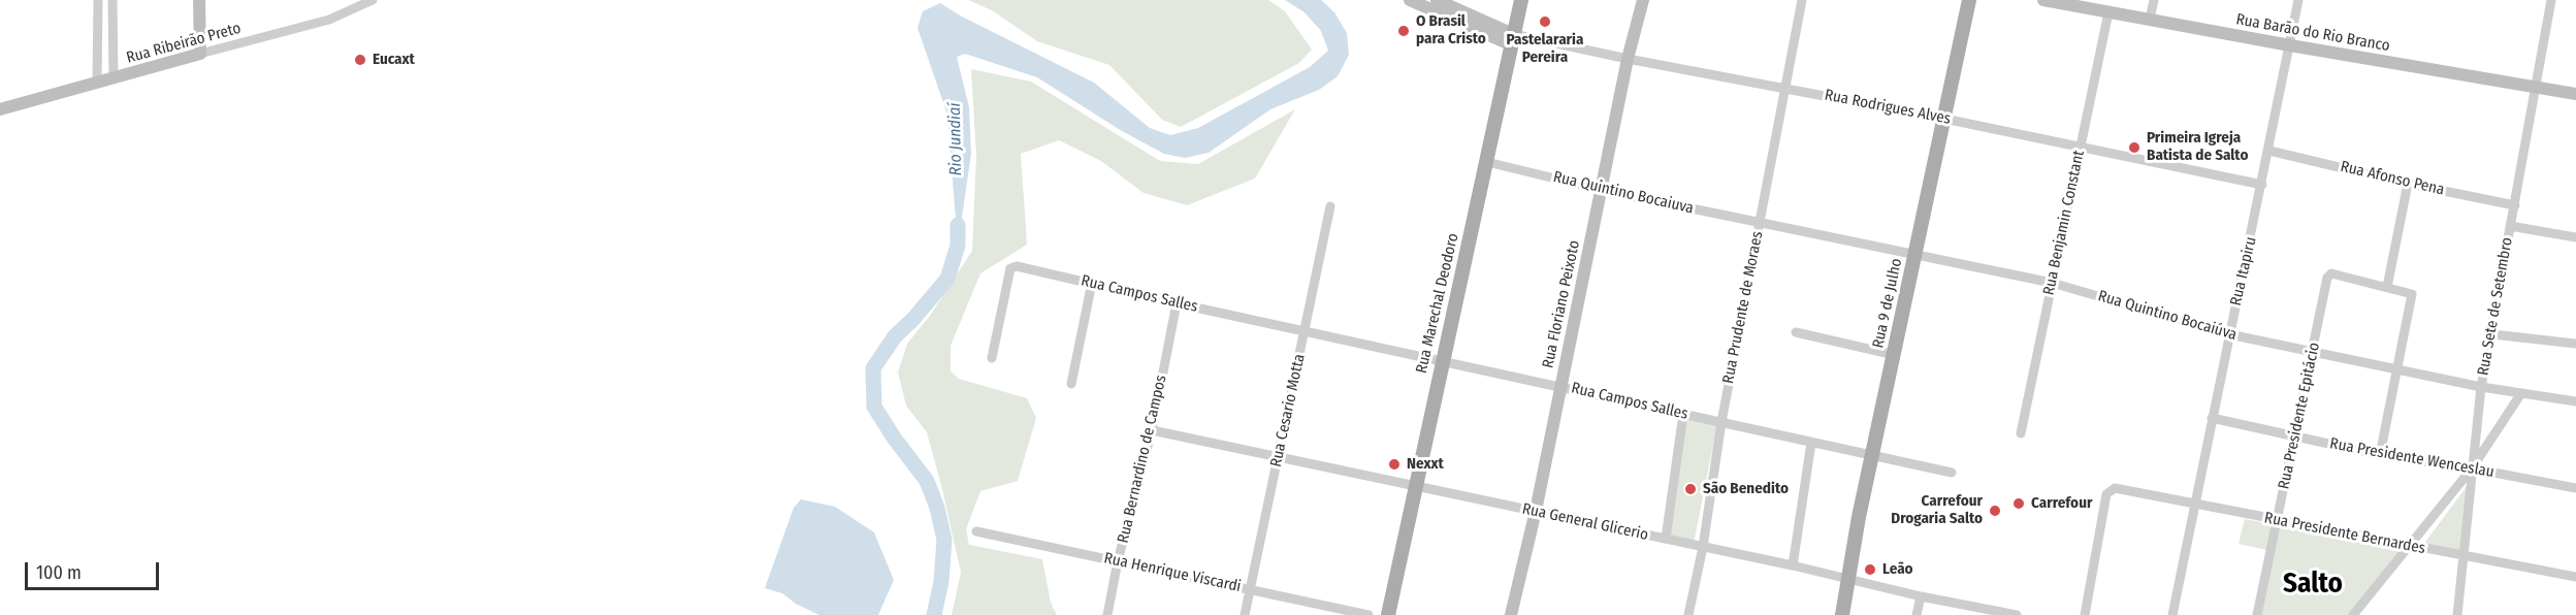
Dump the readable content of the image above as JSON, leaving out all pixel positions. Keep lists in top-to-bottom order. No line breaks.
{"streets":{"main road":["Rua Marechal Deodoro","Rua 9 de Julho"],"street":["Rua Barão do Rio Branco","Rua Ribeirão Preto","Rua Rodrigues Alves","Rua Afonso Pena","Rua Quintino Bocaiuva","Rua Benjamin Constant","Rua Itapiru","Rua Campos Salles","Rua Floriano Peixoto","Rua Sete de Setembro","Rua Prudente de Moraes","Rua Quintino Bocaiúva","Rua Cesario Motta","Rua Presidente Epitácio","Rua Presidente Wenceslau","Rua Bernardino de Campos","Rua General Glicerio","Rua Presidente Bernardes","Rua Henrique Viscardi"]},"crossings":[["Rua Barão do Rio Branco","Rua Benjamin Constant"],["Rua Barão do Rio Branco","Rua Itapiru"],["Rua Barão do Rio Branco","Rua Sete de Setembro"],["Rua Rodrigues Alves","Rua Benjamin Constant"],["Rua Rodrigues Alves","Rua Itapiru"],["Rua Rodrigues Alves","Rua Marechal Deodoro"],["Rua Rodrigues Alves","Rua 9 de Julho"],["Rua Rodrigues Alves","Rua Floriano Peixoto"],["Rua Rodrigues Alves","Rua Prudente de Moraes"],["Rua Afonso Pena","Rua Itapiru"],["Rua Afonso Pena","Rua Sete de Setembro"],["Rua Quintino Bocaiuva","Rua Marechal Deodoro"],["Rua Quintino Bocaiuva","Rua Floriano Peixoto"],["Rua Quintino Bocaiuva","Rua Prudente de Moraes"],["Rua Quintino Bocaiuva","Rua Quintino Bocaiúva"],["Rua Benjamin Constant","Rua Quintino Bocaiúva"],["Rua Itapiru","Rua Quintino Bocaiúva"],["Rua Itapiru","Rua Presidente Wenceslau"],["Rua Itapiru","Rua Presidente Bernardes"],["Rua Campos Salles","Rua Marechal Deodoro"],["Rua Campos Salles","Rua 9 de Julho"],["Rua Campos Salles","Rua Floriano Peixoto"],["Rua Campos Salles","Rua Prudente de Moraes"],["Rua Campos Salles","Rua Cesario Motta"],["Rua Campos Salles","Rua Bernardino de Campos"],["Rua Marechal Deodoro","Rua General Glicerio"],["Rua 9 de Julho","Rua Quintino Bocaiúva"],["Rua 9 de Julho","Rua General Glicerio"],["Rua Floriano Peixoto","Rua General Glicerio"],["Rua Sete de Setembro","Rua Quintino Bocaiúva"],["Rua Sete de Setembro","Rua Presidente Wenceslau"],["Rua Sete de Setembro","Rua Presidente Bernardes"],["Rua Prudente de Moraes","Rua Quintino Bocaiúva"],["Rua Prudente de Moraes","Rua General Glicerio"],["Rua Quintino Bocaiúva","Rua Presidente Epitácio"],["Rua Cesario Motta","Rua General Glicerio"],["Rua Cesario Motta","Rua Henrique Viscardi"],["Rua Presidente Epitácio","Rua Presidente Wenceslau"],["Rua Presidente Epitácio","Rua Presidente Bernardes"],["Rua Bernardino de Campos","Rua General Glicerio"],["Rua Bernardino de Campos","Rua Henrique Viscardi"]],"districts":["Salto"],"water":["Rio Jundiaí"],"places":["Pastelararia Pereira","O Brasil para Cristo","Eucaxt","Primeira Igreja Batista de Salto","Nexxt","São Benedito","Carrefour","Carrefour Drogaria Salto","Leão"],"scale_bar":"100 m"}
